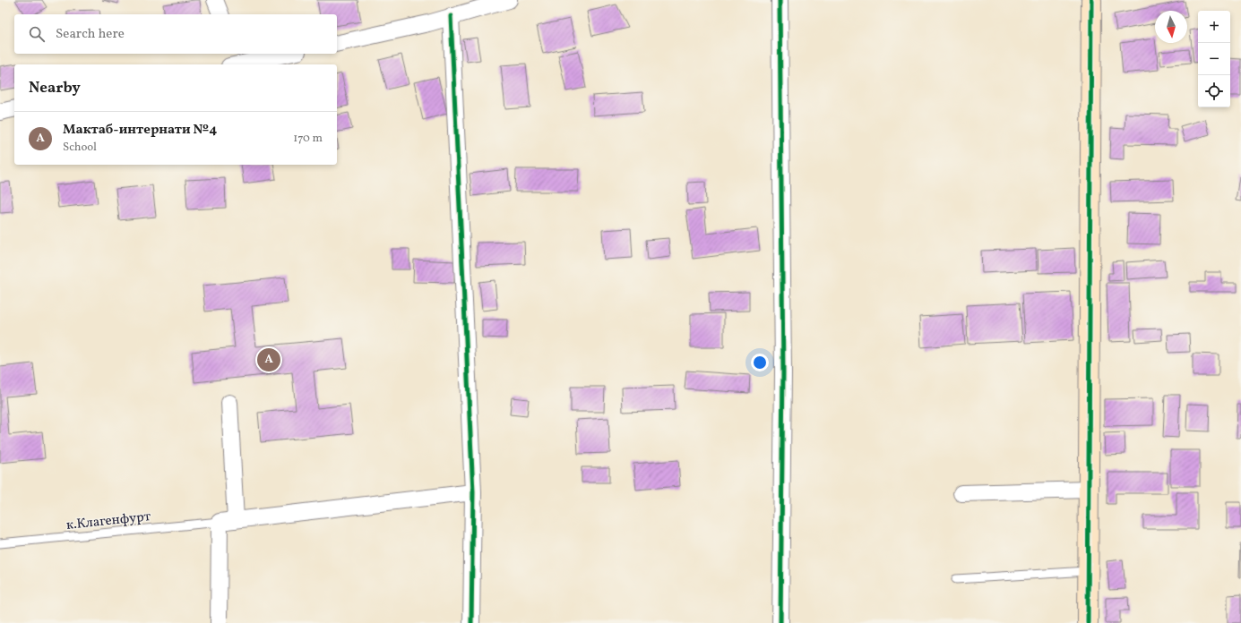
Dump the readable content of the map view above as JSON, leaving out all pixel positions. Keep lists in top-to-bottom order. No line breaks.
{"streets":{"lane":["к.Клагенфурт"]},"north":"bottom","page":{"map_buttons":["+","−"],"search":"Search here","heading":"Nearby","list":[{"mark":"A","name":"Мактаб-интернати №4","note":"School","value":"170 m"}],"pins":"A"}}
